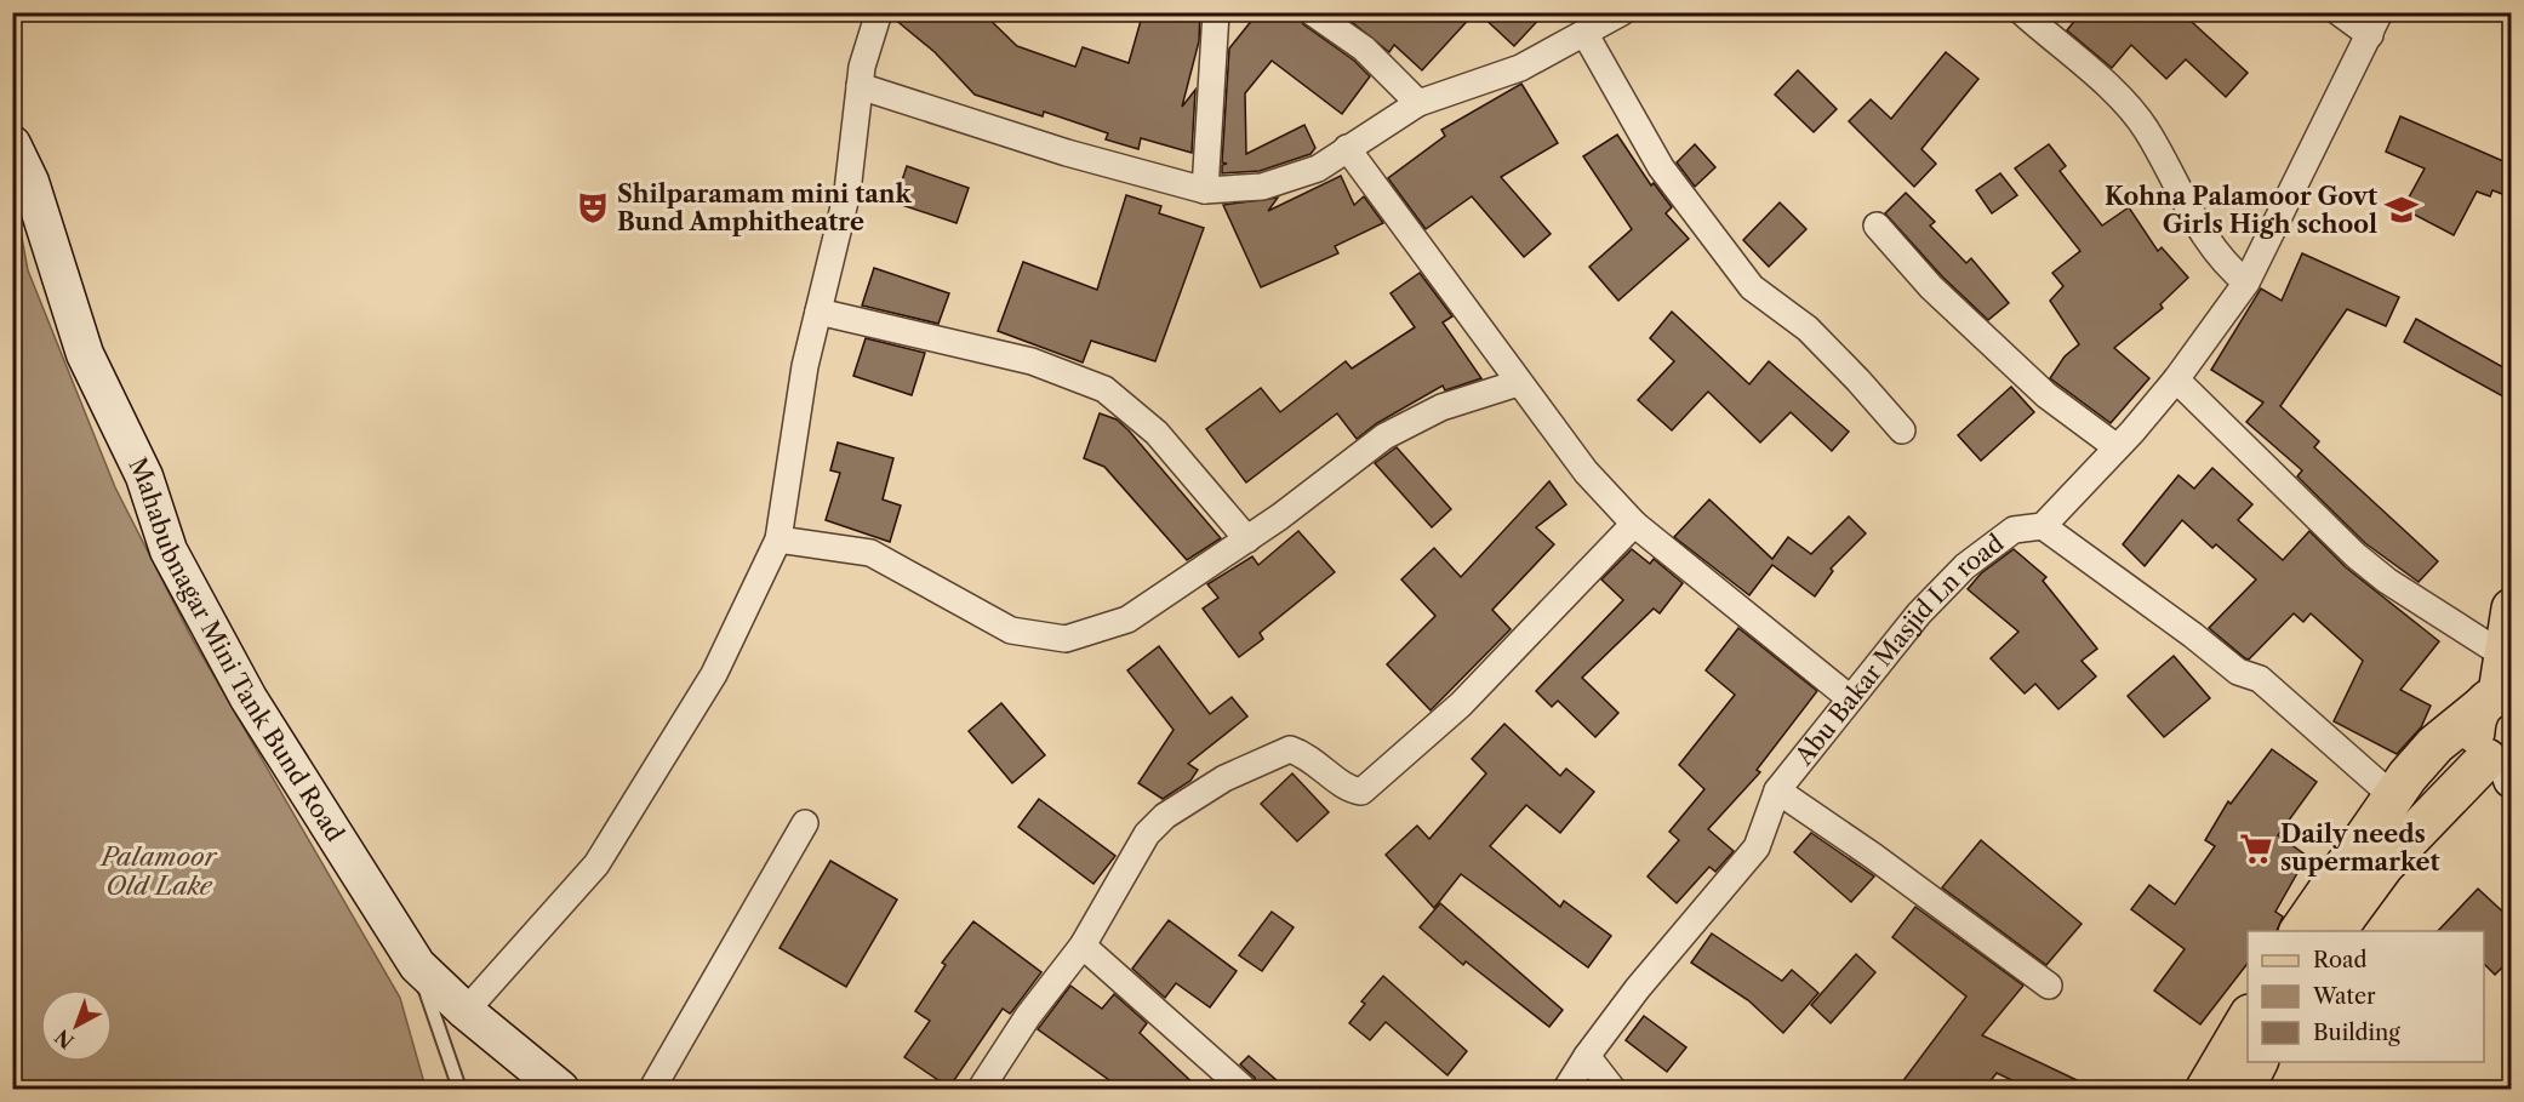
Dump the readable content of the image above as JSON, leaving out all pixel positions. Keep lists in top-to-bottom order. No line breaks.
{"streets":{"street":["Mahabubnagar Mini Tank Bund Road","Abu Bakar Masjid Ln road"]},"water":["Palamoor Old Lake"],"places":{"theatre":["Shilparamam mini tank Bund Amphitheatre"],"school or university":["Kohna Palamoor Govt Girls High school"],"supermarket":["Daily needs supermarket"]},"legend":["Road","Water","Building"],"north":"bottom left"}
